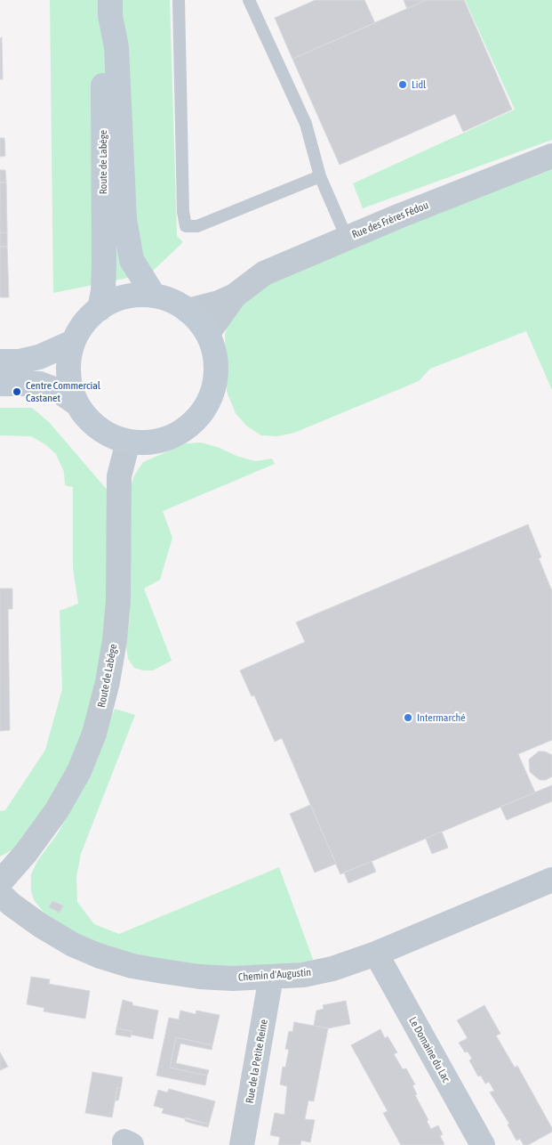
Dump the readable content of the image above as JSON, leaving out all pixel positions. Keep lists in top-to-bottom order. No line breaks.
{"streets":{"street":["Route de Labège","Rue des Frères Fédou","Chemin d'Augustin","Le Domaine du Lac","Rue de la Petite Reine"]},"crossings":[["Route de Labège","Rue des Frères Fédou"],["Chemin d'Augustin","Le Domaine du Lac"],["Chemin d'Augustin","Rue de la Petite Reine"]],"places":["Lidl","Centre Commercial Castanet","Intermarché"]}
